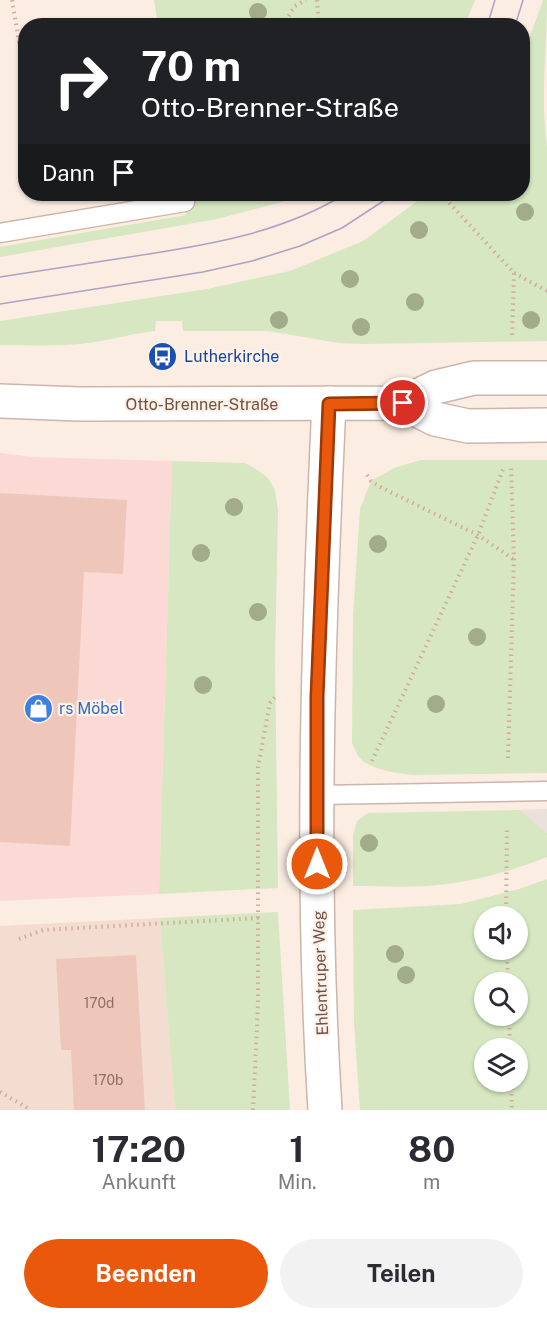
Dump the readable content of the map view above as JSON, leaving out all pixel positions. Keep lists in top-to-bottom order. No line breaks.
{"streets":{"street":["Otto-Brenner-Straße","Ehlentruper Weg"]},"crossings":[["Otto-Brenner-Straße","Ehlentruper Weg"]],"places":{"bus stop":["Lutherkirche"],"shop":["rs Möbel"]},"house_numbers":["170d","170b"],"page":{"turn":["70 m","Otto-Brenner-Straße"],"then":"Dann","eta":["17:20","Ankunft","1","Min.","80","m"],"buttons":["Beenden","Teilen"]}}
